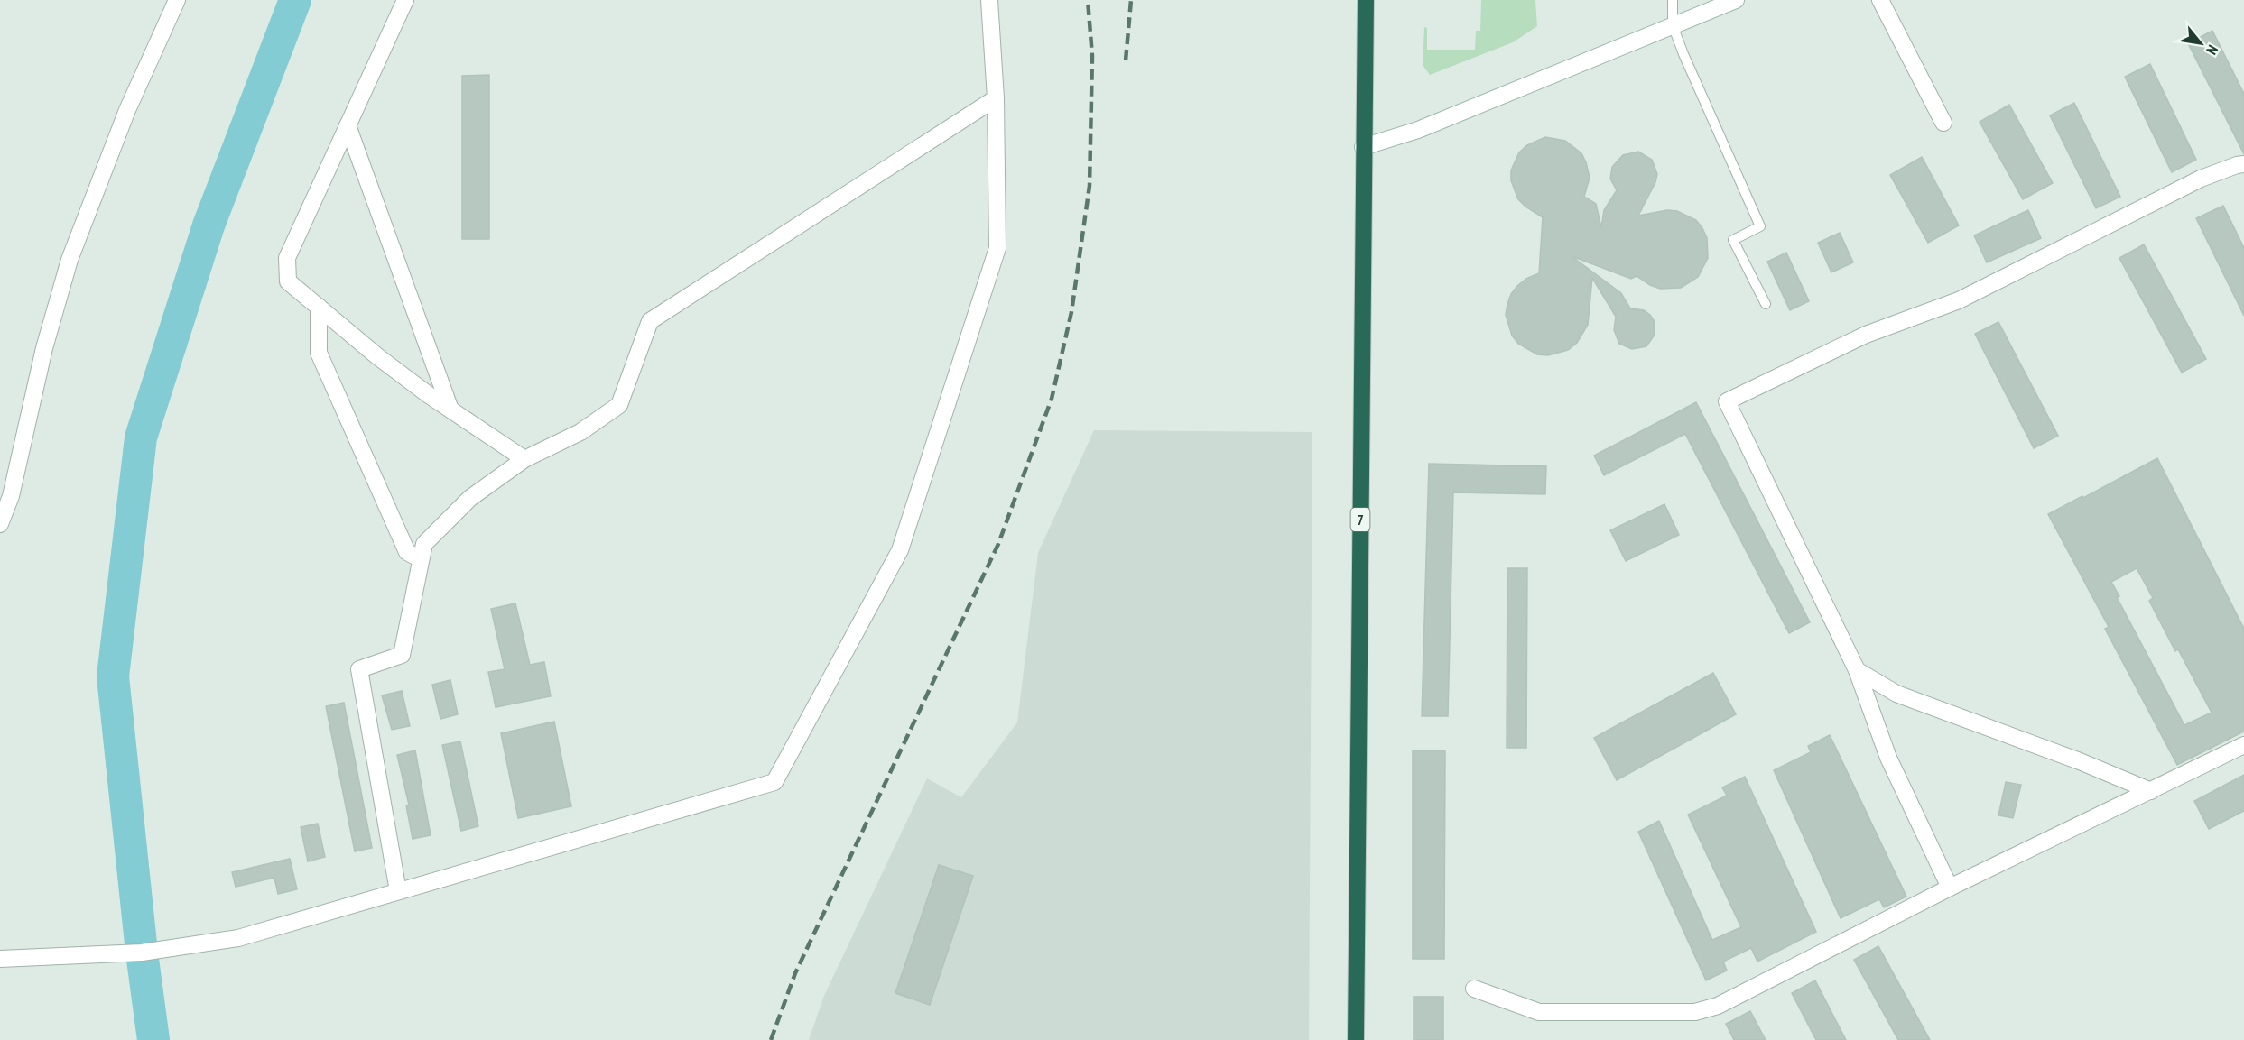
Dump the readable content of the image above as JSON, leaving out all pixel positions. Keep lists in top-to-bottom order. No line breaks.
{"streets":{"highway":["7"]},"north":"bottom right"}
